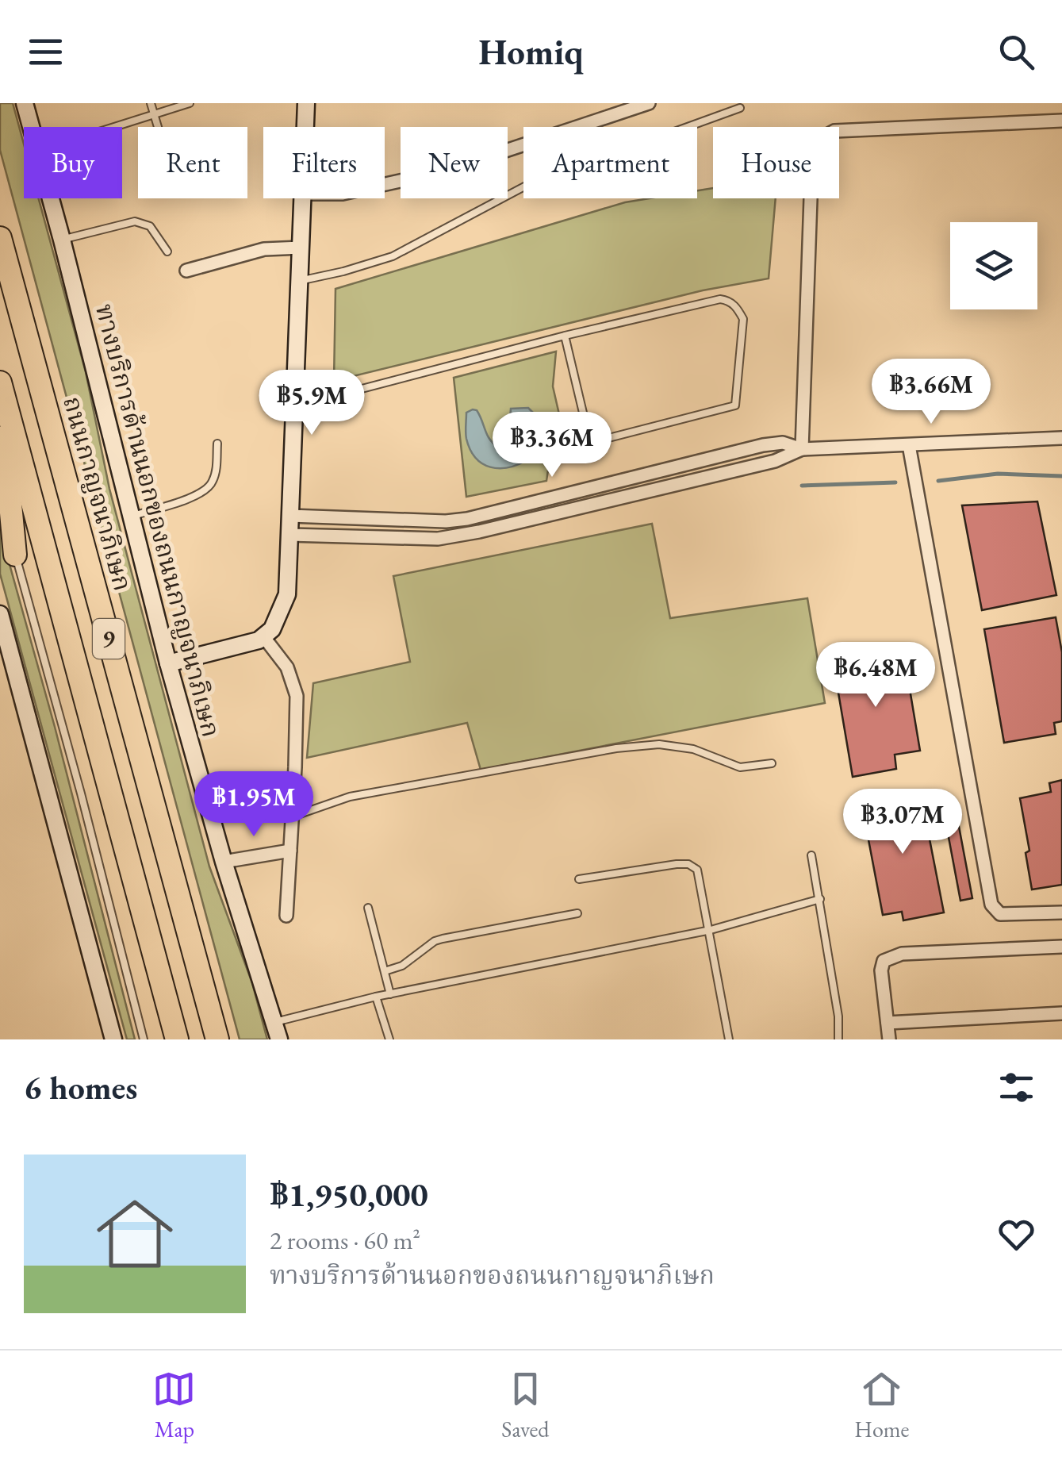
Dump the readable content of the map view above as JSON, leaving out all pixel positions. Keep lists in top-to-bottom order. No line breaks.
{"streets":{"highway":["ถนนกาญจนาภิเษก","9"],"main road":["ทางบริการด้านนอกของถนนกาญจนาภิเษก"]},"page":{"header":"Homiq","chip":["Buy","Rent","Filters","New","Apartment","House"],"price":["฿3.66M","฿5.9M","฿3.36M","฿6.48M","฿1.95M","฿3.07M"],"heading":"6 homes","list":[{"name":"฿1,950,000","note":"2 rooms · 60 m² · ทางบริการด้านนอกของถนนกาญจนาภิเษก"}],"tabs":["Map","Saved","Home"]}}
